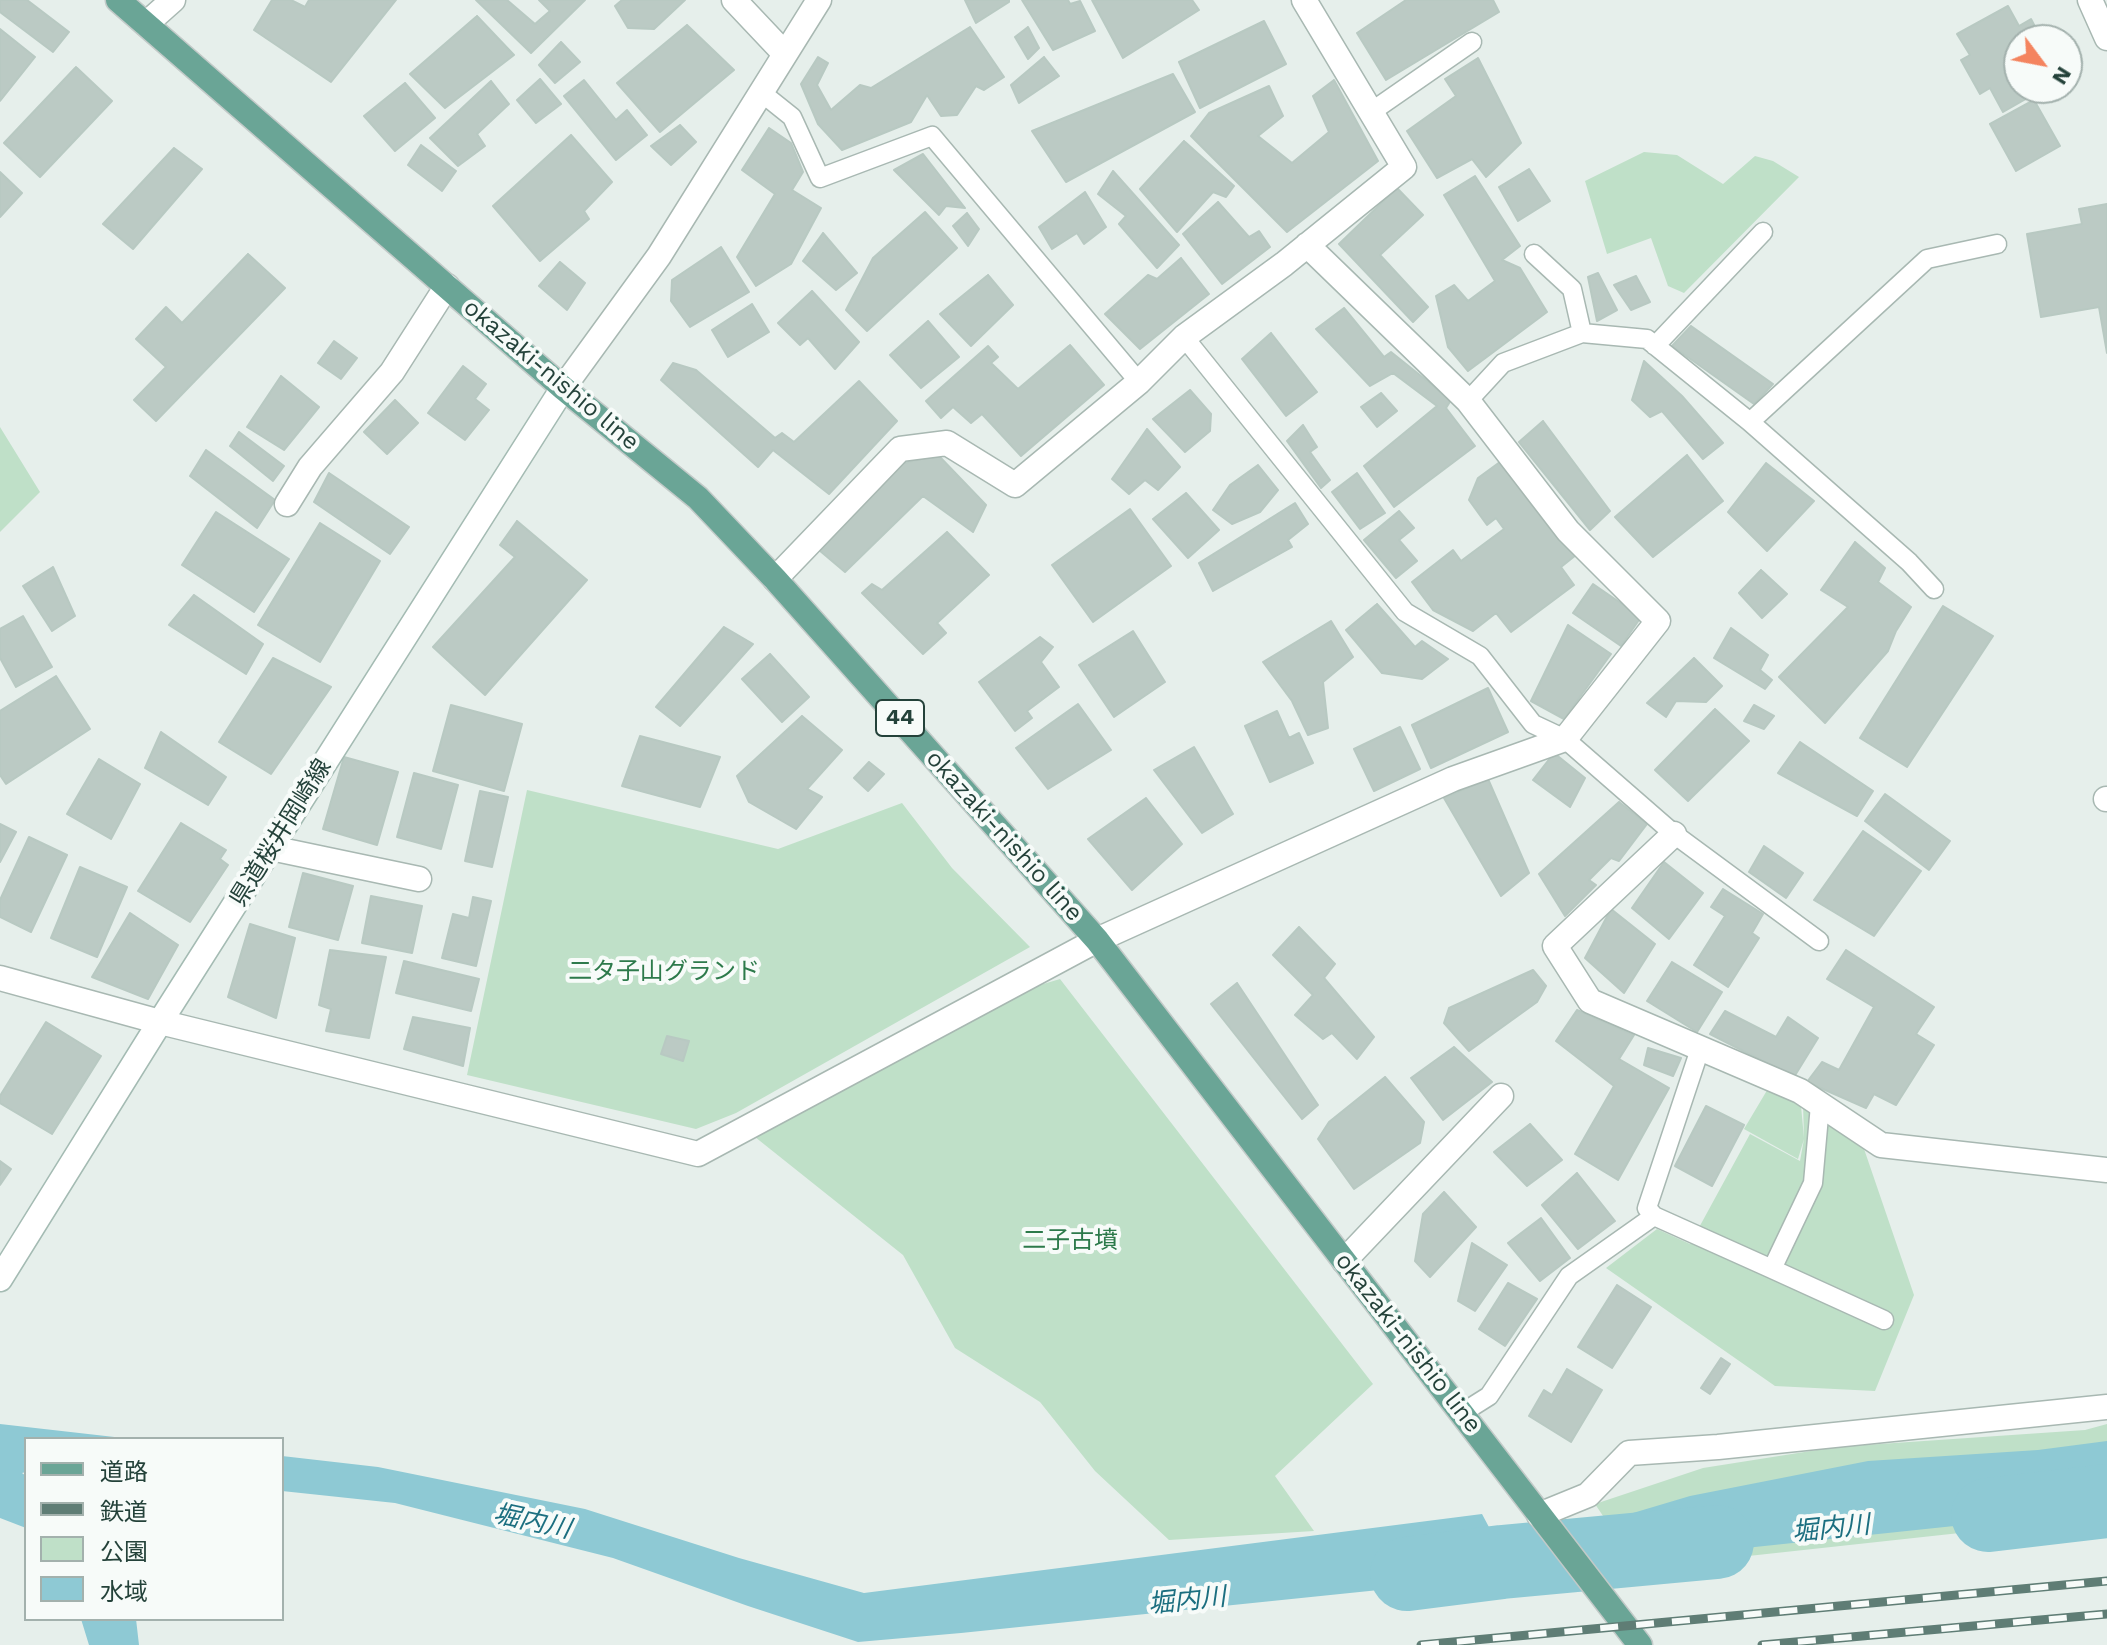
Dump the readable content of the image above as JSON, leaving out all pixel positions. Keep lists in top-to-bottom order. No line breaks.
{"streets":{"main road":["okazaki-nishio line","44"],"street":["県道桜井岡崎線"]},"crossings":[["okazaki-nishio line","県道桜井岡崎線"]],"water":["堀内川"],"parks":["二タ子山グランド","二子古墳"],"legend":["道路","鉄道","公園","水域"],"north":"bottom right"}
